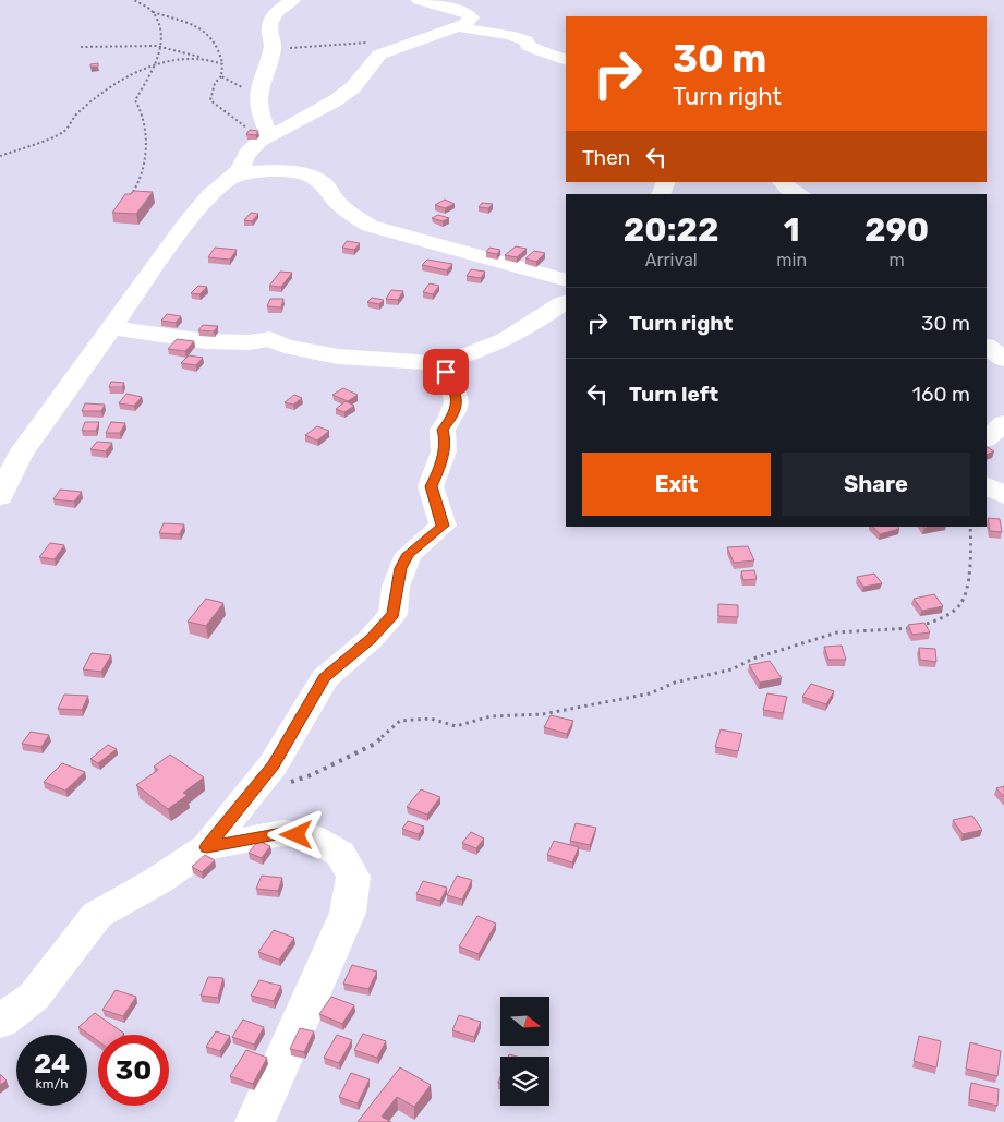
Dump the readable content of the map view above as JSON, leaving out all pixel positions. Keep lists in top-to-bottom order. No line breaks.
{"north":"right","page":{"turn":["30 m","Turn right"],"then":"Then","eta":["20:22","Arrival","1","min","290","m"],"list":[{"name":"Turn right","value":"30 m"},{"name":"Turn left","value":"160 m"}],"buttons":["Exit","Share"],"speed":"24 km/h","limit":"30"}}
